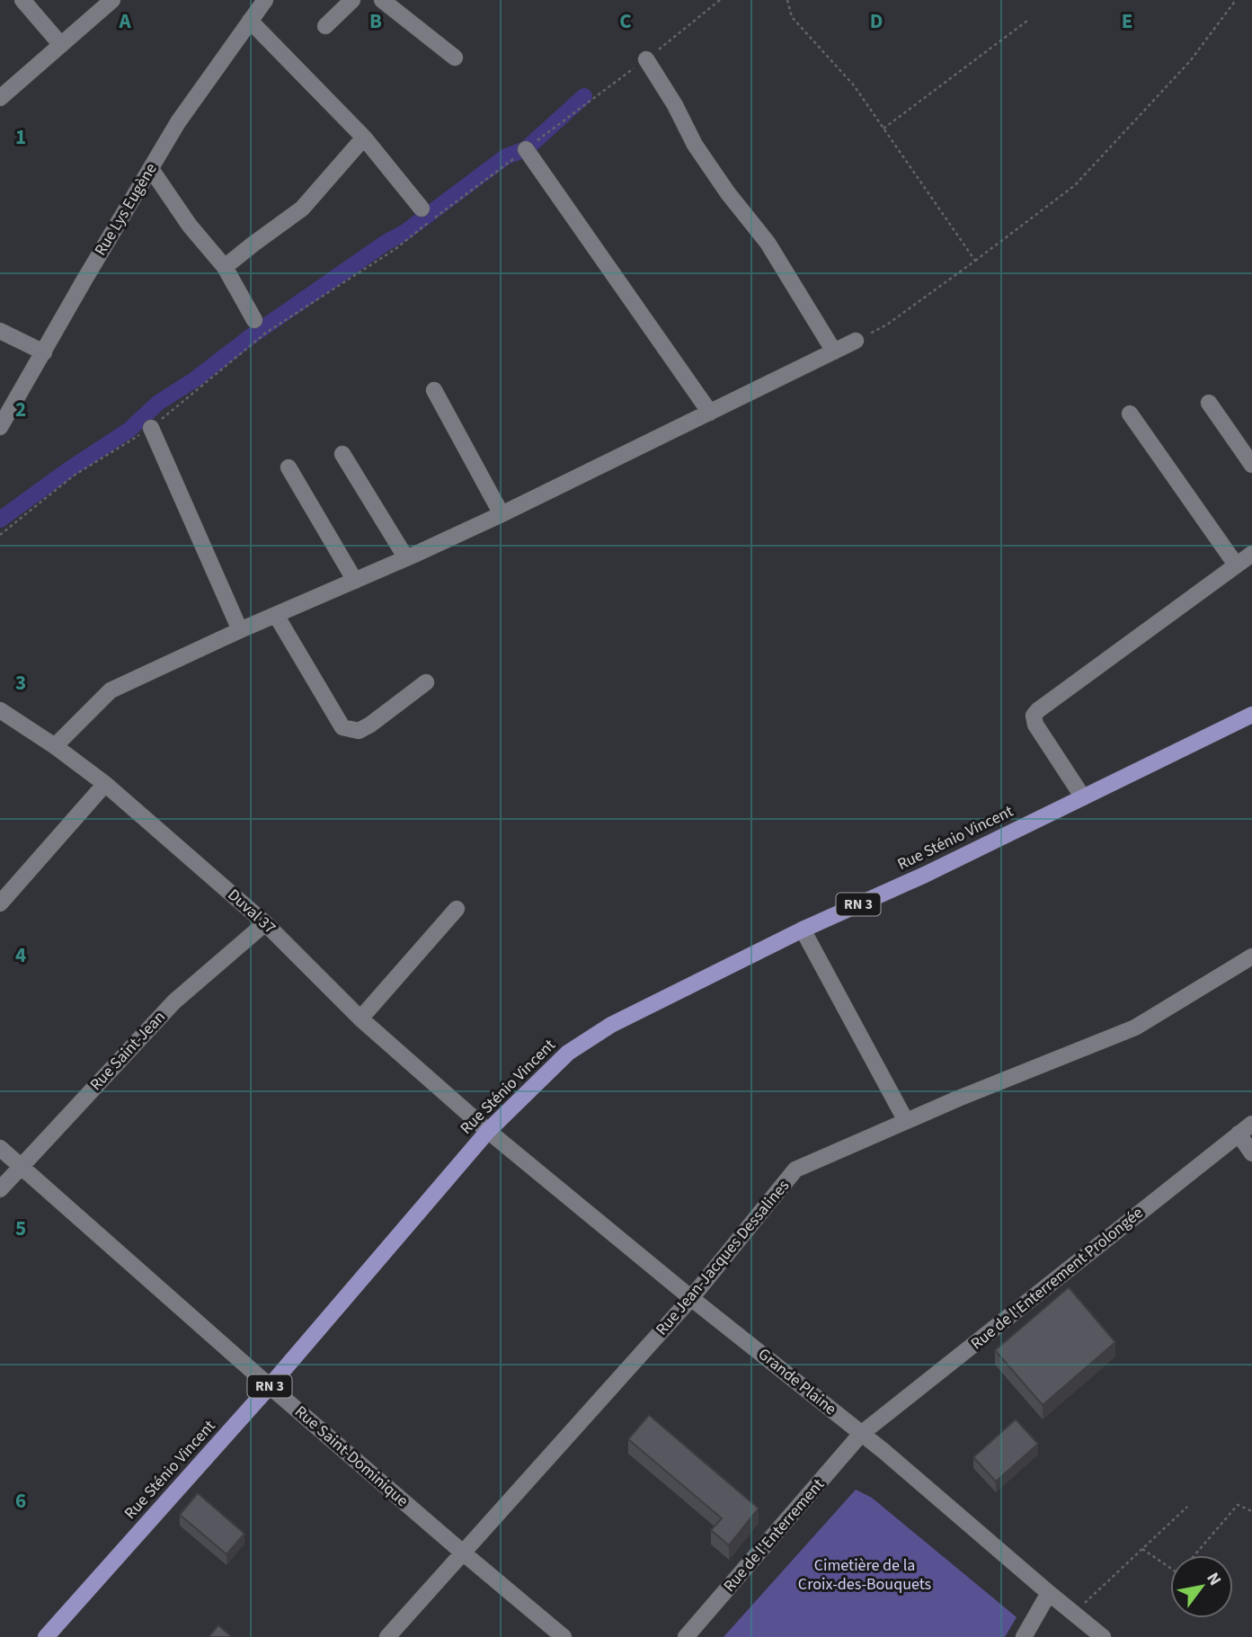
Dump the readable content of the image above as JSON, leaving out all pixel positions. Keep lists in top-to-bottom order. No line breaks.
{"streets":{"main road":["Rue Sténio Vincent","RN 3"],"street":["Rue Lys Eugène","Duval 37","Rue Saint-Jean","Rue Jean-Jacques Dessalines","Rue de l'Enterrement Prolongée","Grande Plaine","Rue Saint-Dominique","Rue de l'Enterrement"]},"crossings":[["Rue Sténio Vincent","Duval 37"],["Rue Sténio Vincent","Grande Plaine"],["Rue Sténio Vincent","Rue Saint-Dominique"],["Duval 37","Rue Saint-Jean"],["Duval 37","Grande Plaine"],["Rue Saint-Jean","Rue Saint-Dominique"],["Rue Jean-Jacques Dessalines","Grande Plaine"],["Rue Jean-Jacques Dessalines","Rue Saint-Dominique"],["Rue de l'Enterrement Prolongée","Grande Plaine"],["Rue de l'Enterrement Prolongée","Rue de l'Enterrement"],["Grande Plaine","Rue de l'Enterrement"]],"parks":["Cimetière de la Croix-des-Bouquets"],"north":"top right","grid":{"columns":["A","B","C","D","E"],"rows":["1","2","3","4","5","6"]}}
